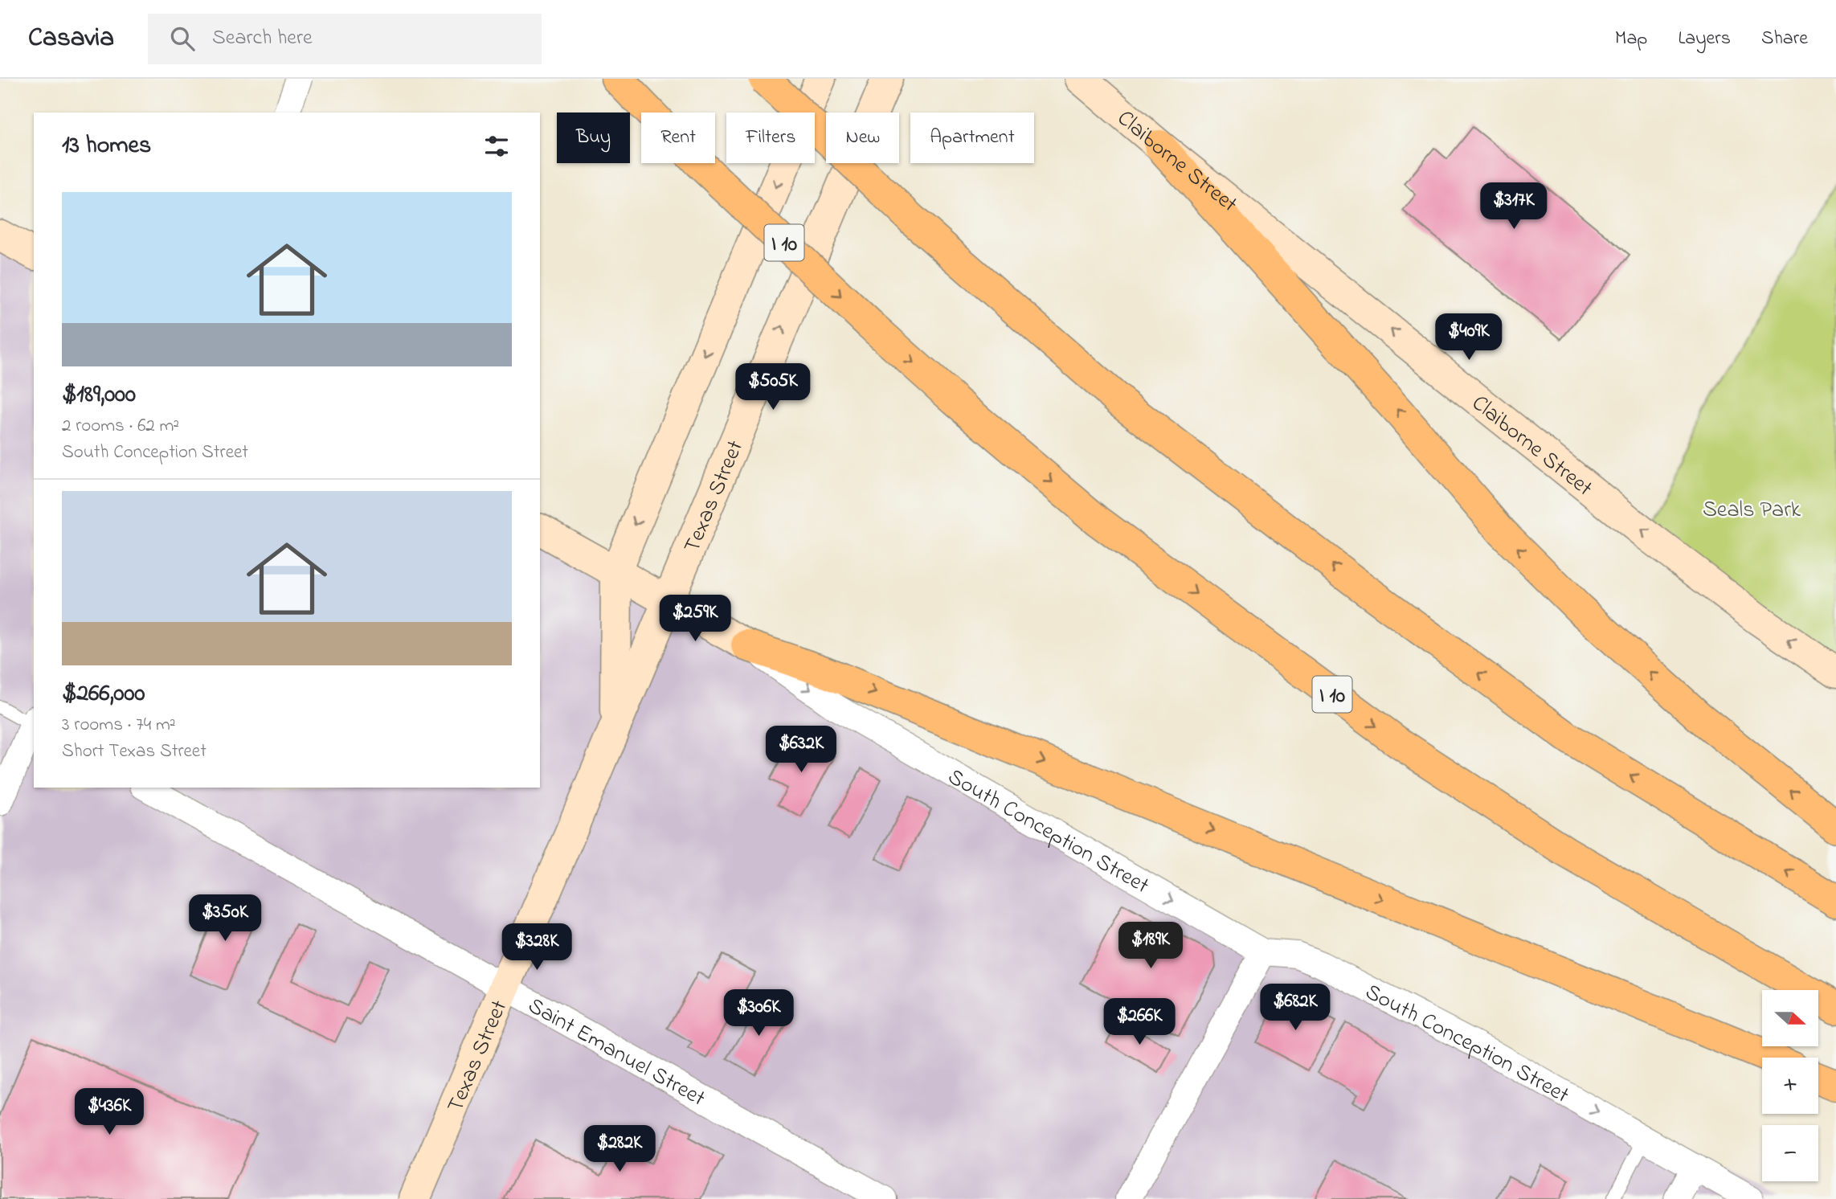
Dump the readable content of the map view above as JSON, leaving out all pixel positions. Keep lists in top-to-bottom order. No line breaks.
{"streets":{"highway":["I 10"],"street":["Claiborne Street","Texas Street","South Conception Street","Saint Emanuel Street"]},"crossings":[["Texas Street","South Conception Street"],["Texas Street","Saint Emanuel Street"]],"one_way":["Claiborne Street","South Conception Street"],"parks":["Seals Park"],"north":"right","page":{"header":"Casavia","search":"Search here","nav":["Map","Layers","Share"],"chip":["Buy","Rent","Filters","New","Apartment"],"heading":"13 homes","list":[{"name":"$189,000","note":"2 rooms · 62 m² · South Conception Street"},{"name":"$266,000","note":"3 rooms · 74 m² · Short Texas Street"}],"price":["$317K","$409K","$505K","$259K","$632K","$350K","$189K","$328K","$682K","$306K","$266K","$436K","$282K"],"map_buttons":["+","−"]}}
